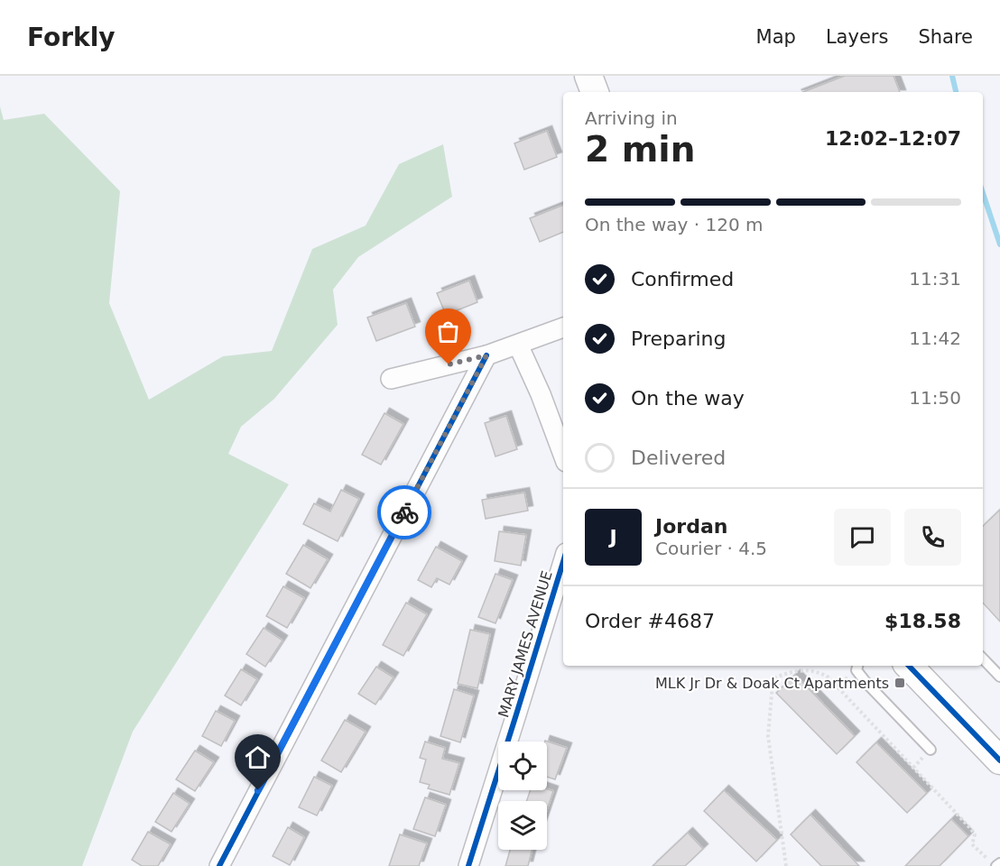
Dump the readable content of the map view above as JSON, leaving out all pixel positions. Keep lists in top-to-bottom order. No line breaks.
{"streets":{"street":["MARY JAMES AVENUE"]},"places":{"transit":["MLK Jr Dr & Doak Ct Apartments"]},"page":{"header":"Forkly","nav":["Map","Layers","Share"],"heading":["2 min","Arriving in","12:02–12:07"],"panel":["Jordan","Courier · 4.5","Order #4687","$18.58"],"bar":"On the way · 120 m","list":[["Confirmed","11:31"],["Preparing","11:42"],["On the way","11:50"],"Delivered"],"round":"J"}}
